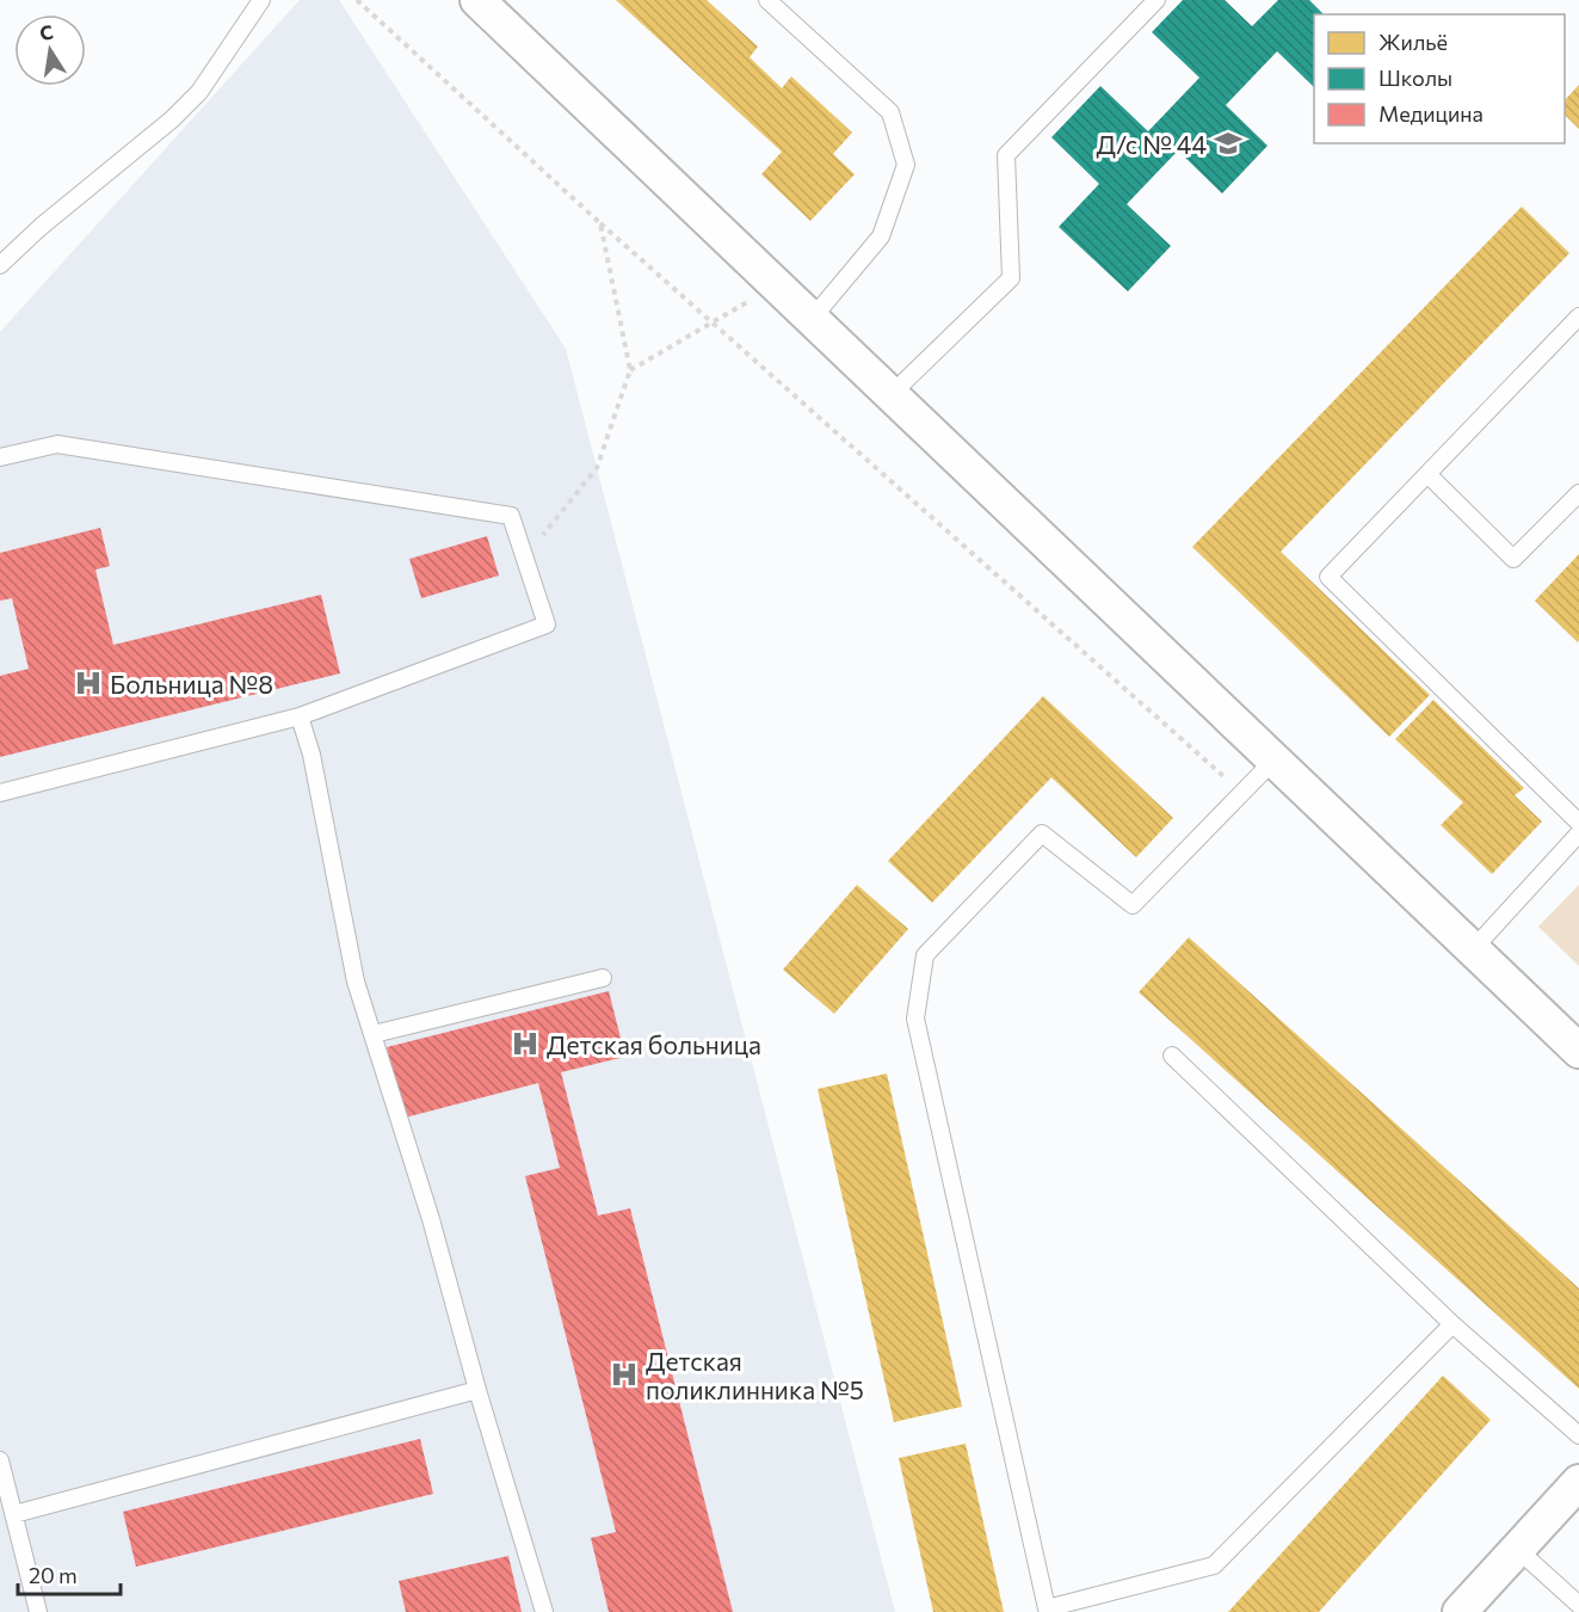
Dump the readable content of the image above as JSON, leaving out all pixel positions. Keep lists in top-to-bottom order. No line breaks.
{"places":{"school or university":["Д/с № 44"],"hospital":["Больница №8","Детская больница","Детская поликлинника №5"]},"legend":["Жильё","Школы","Медицина"],"scale_bar":"20 m","north":"top"}
